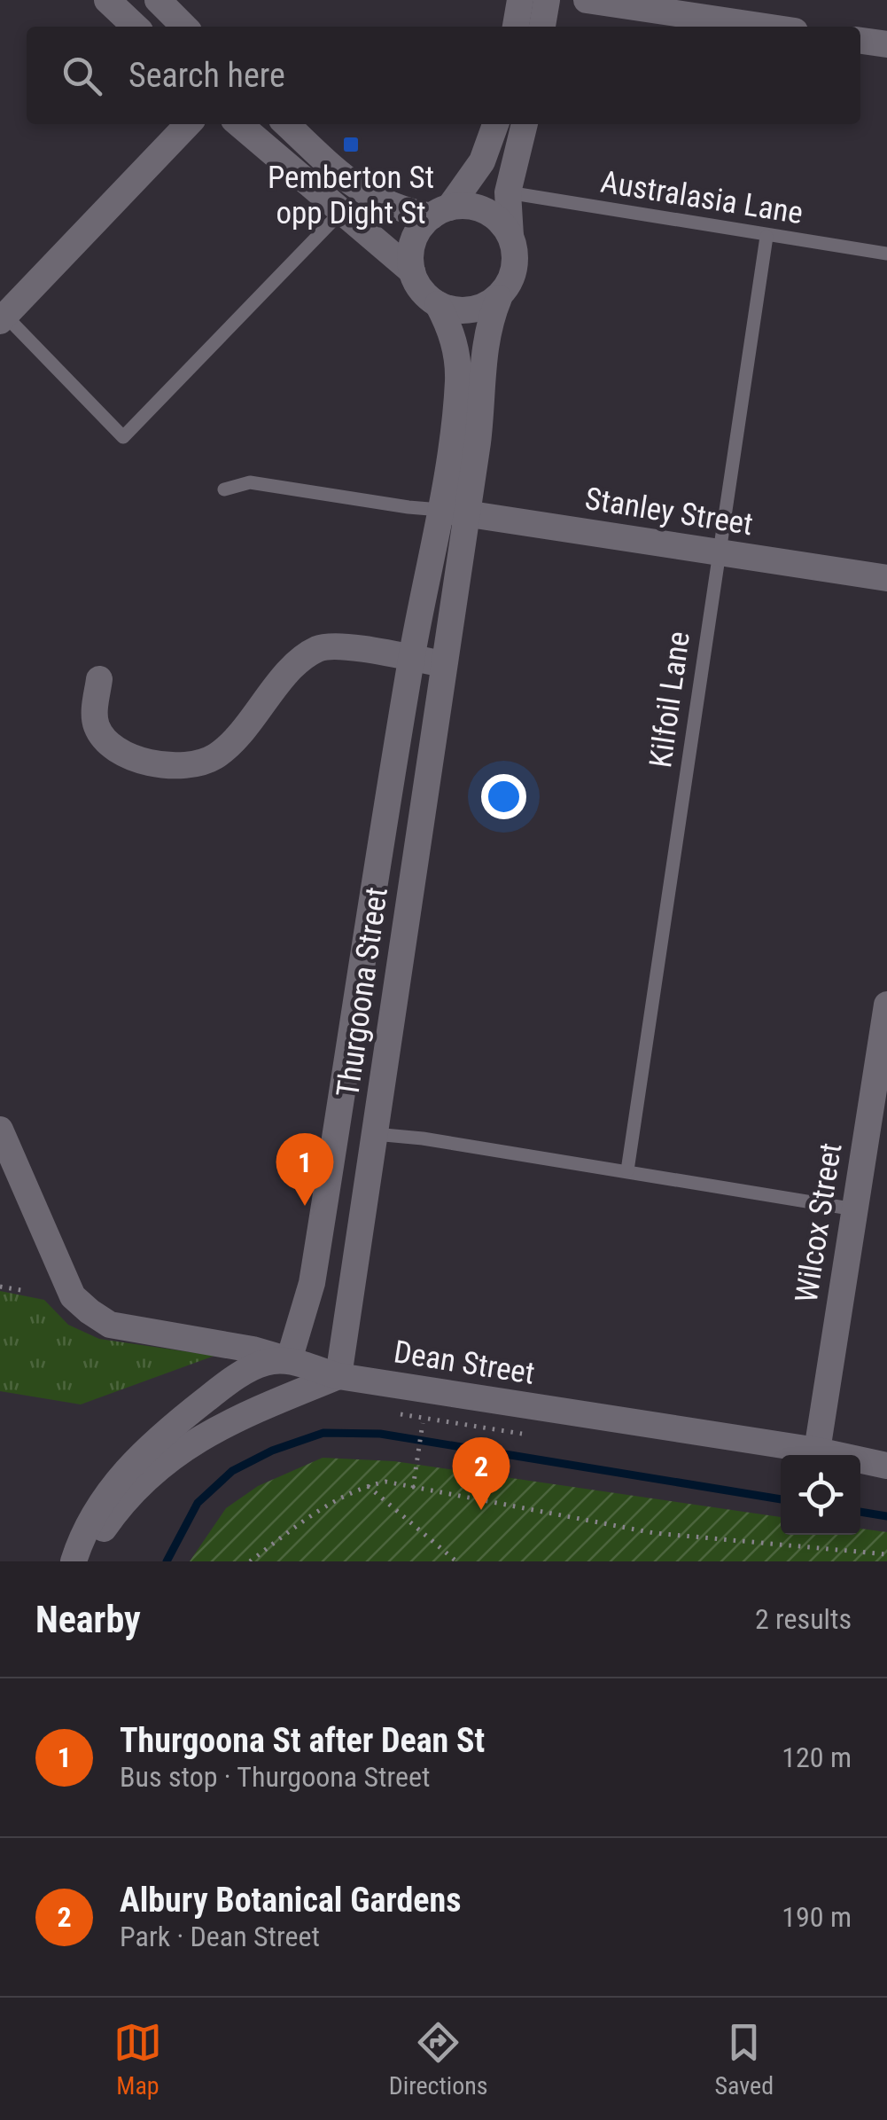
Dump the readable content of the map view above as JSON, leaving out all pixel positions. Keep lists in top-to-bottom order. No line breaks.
{"streets":{"main road":["Stanley Street","Thurgoona Street","Wilcox Street","Dean Street"],"lane":["Australasia Lane","Kilfoil Lane"]},"crossings":[["Australasia Lane","Kilfoil Lane"],["Stanley Street","Kilfoil Lane"],["Stanley Street","Thurgoona Street"],["Thurgoona Street","Dean Street"],["Wilcox Street","Dean Street"]],"places":{"transit":["Pemberton St opp Dight St"]},"page":{"search":"Search here","pins":["1","2"],"heading":["Nearby","2 results"],"list":[{"mark":"1","name":"Thurgoona St after Dean St","note":"Bus stop · Thurgoona Street","value":"120 m"},{"mark":"2","name":"Albury Botanical Gardens","note":"Park · Dean Street","value":"190 m"}],"nav":["Map","Directions","Saved"]}}
